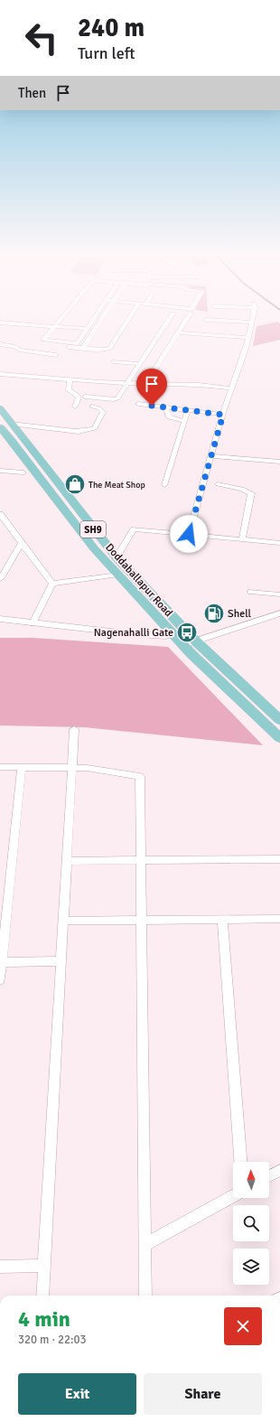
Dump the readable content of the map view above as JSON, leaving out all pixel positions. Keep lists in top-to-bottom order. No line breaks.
{"streets":{"main road":["SH9","Doddaballapur Road"]},"places":{"shop":["The Meat Shop"],"fuel station":["Shell"],"bus stop":["Nagenahalli Gate"]},"north":"top","page":{"turn":["240 m","Turn left"],"then":"Then","heading":["4 min","320 m · 22:03"],"buttons":["Exit","Share"]}}
